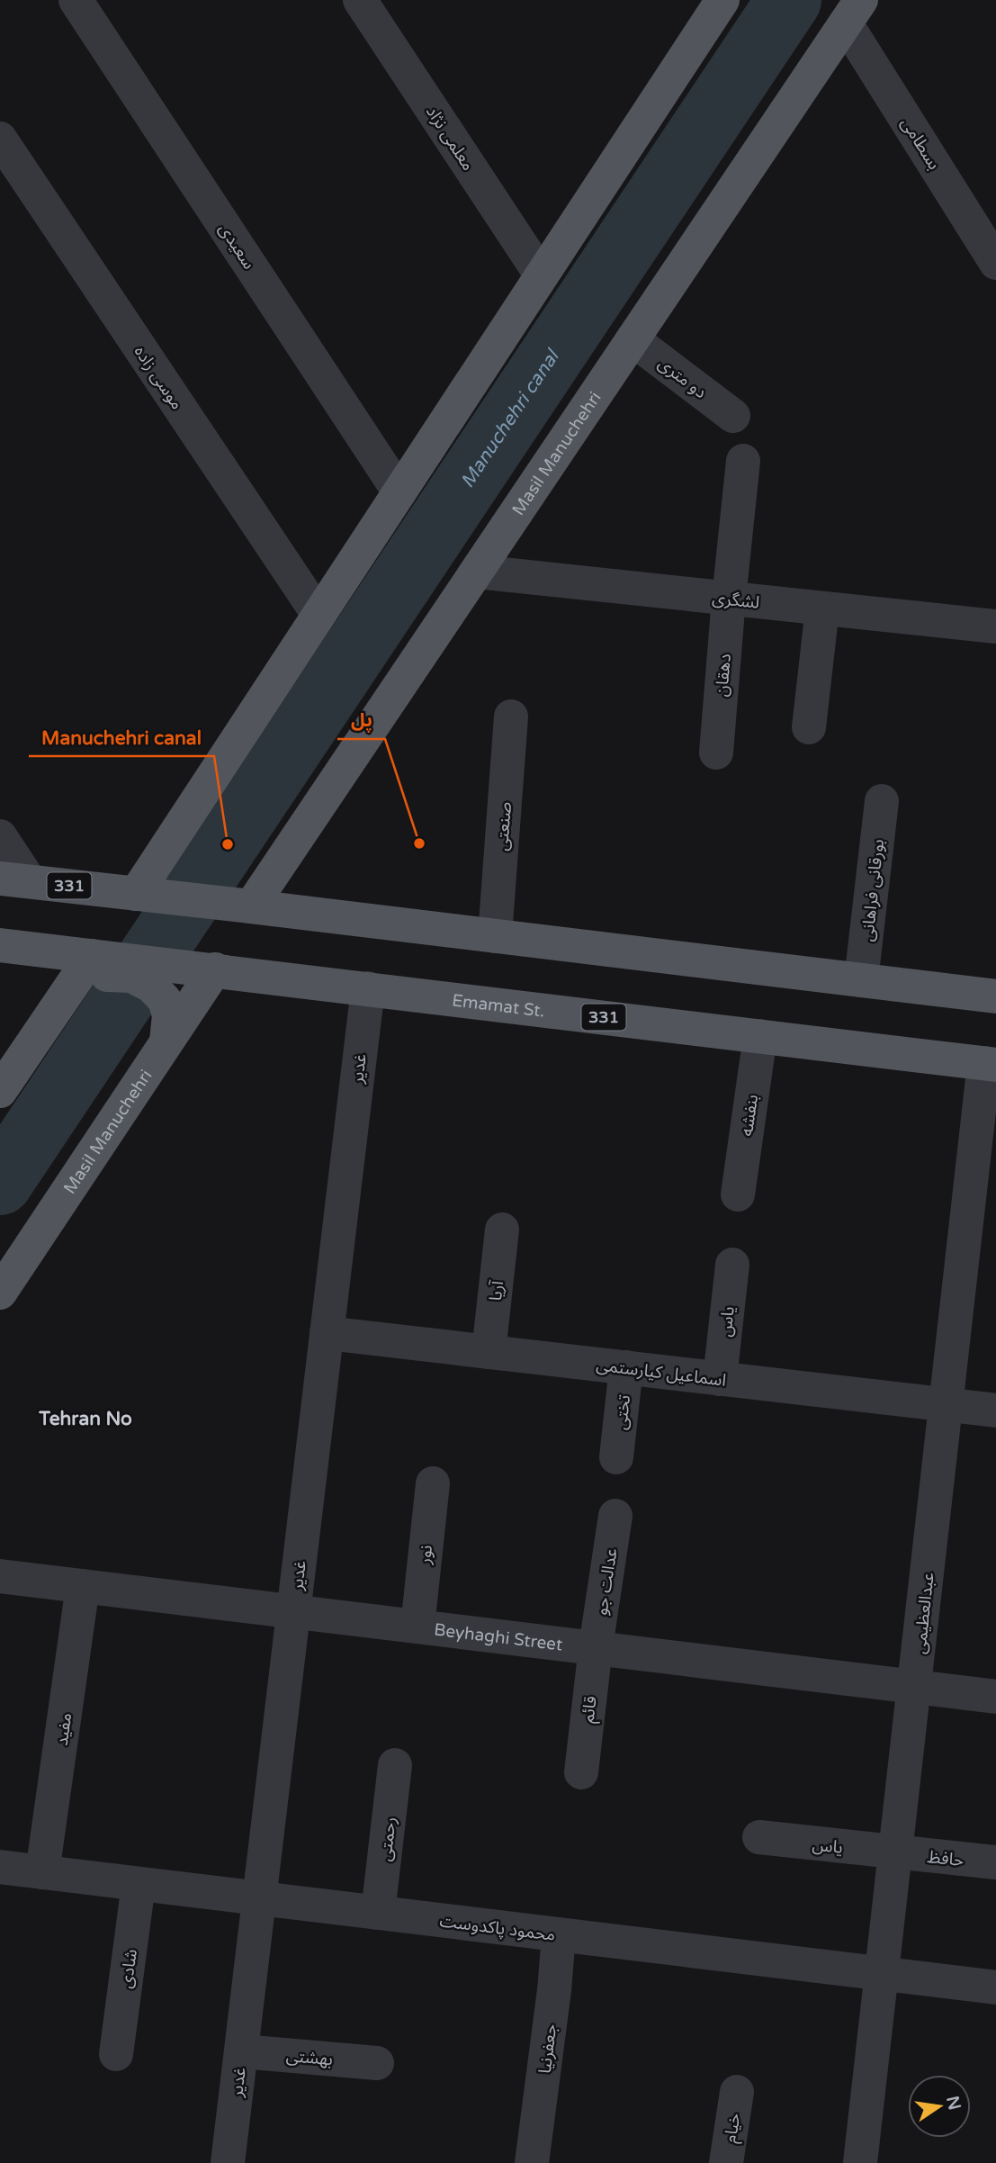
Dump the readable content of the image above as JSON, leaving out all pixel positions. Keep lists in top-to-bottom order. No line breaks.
{"streets":{"main road":["Masil Manuchehri","331","Emamat St."],"street":["معلمی نژاد","بسطامی","سعیدی","موسی زاده","دو متری","لشگری","دهقان","صنعتی","بورقانی فراهانی","غدیر","بنفشه","آریا","یاس","اسماعیل کیارستمی","تختی","نور","عدالت جو","عبدالعظیمی","Beyhaghi Street","قائم","مفید","رحمتی","حافظ","محمود پاکدوست","شادی","جعفرنیا","بهشتی","خیام"]},"crossings":[["بسطامی","Masil Manuchehri"],["دو متری","Masil Manuchehri"],["Masil Manuchehri","لشگری"],["Masil Manuchehri","331"],["Masil Manuchehri","Emamat St."],["لشگری","دهقان"],["صنعتی","331"],["331","بورقانی فراهانی"],["Emamat St.","غدیر"],["Emamat St.","بنفشه"],["Emamat St.","عبدالعظیمی"],["غدیر","اسماعیل کیارستمی"],["غدیر","Beyhaghi Street"],["غدیر","محمود پاکدوست"],["غدیر","بهشتی"],["آریا","اسماعیل کیارستمی"],["یاس","اسماعیل کیارستمی"],["یاس","عبدالعظیمی"],["یاس","حافظ"],["اسماعیل کیارستمی","تختی"],["اسماعیل کیارستمی","عبدالعظیمی"],["نور","Beyhaghi Street"],["عدالت جو","Beyhaghi Street"],["عدالت جو","قائم"],["عبدالعظیمی","Beyhaghi Street"],["عبدالعظیمی","حافظ"],["عبدالعظیمی","محمود پاکدوست"],["Beyhaghi Street","قائم"],["Beyhaghi Street","مفید"],["مفید","محمود پاکدوست"],["رحمتی","محمود پاکدوست"],["محمود پاکدوست","شادی"],["محمود پاکدوست","جعفرنیا"]],"districts":["Tehran No"],"water":["Manuchehri canal"],"places":["پل","Manuchehri canal"],"north":"right"}
